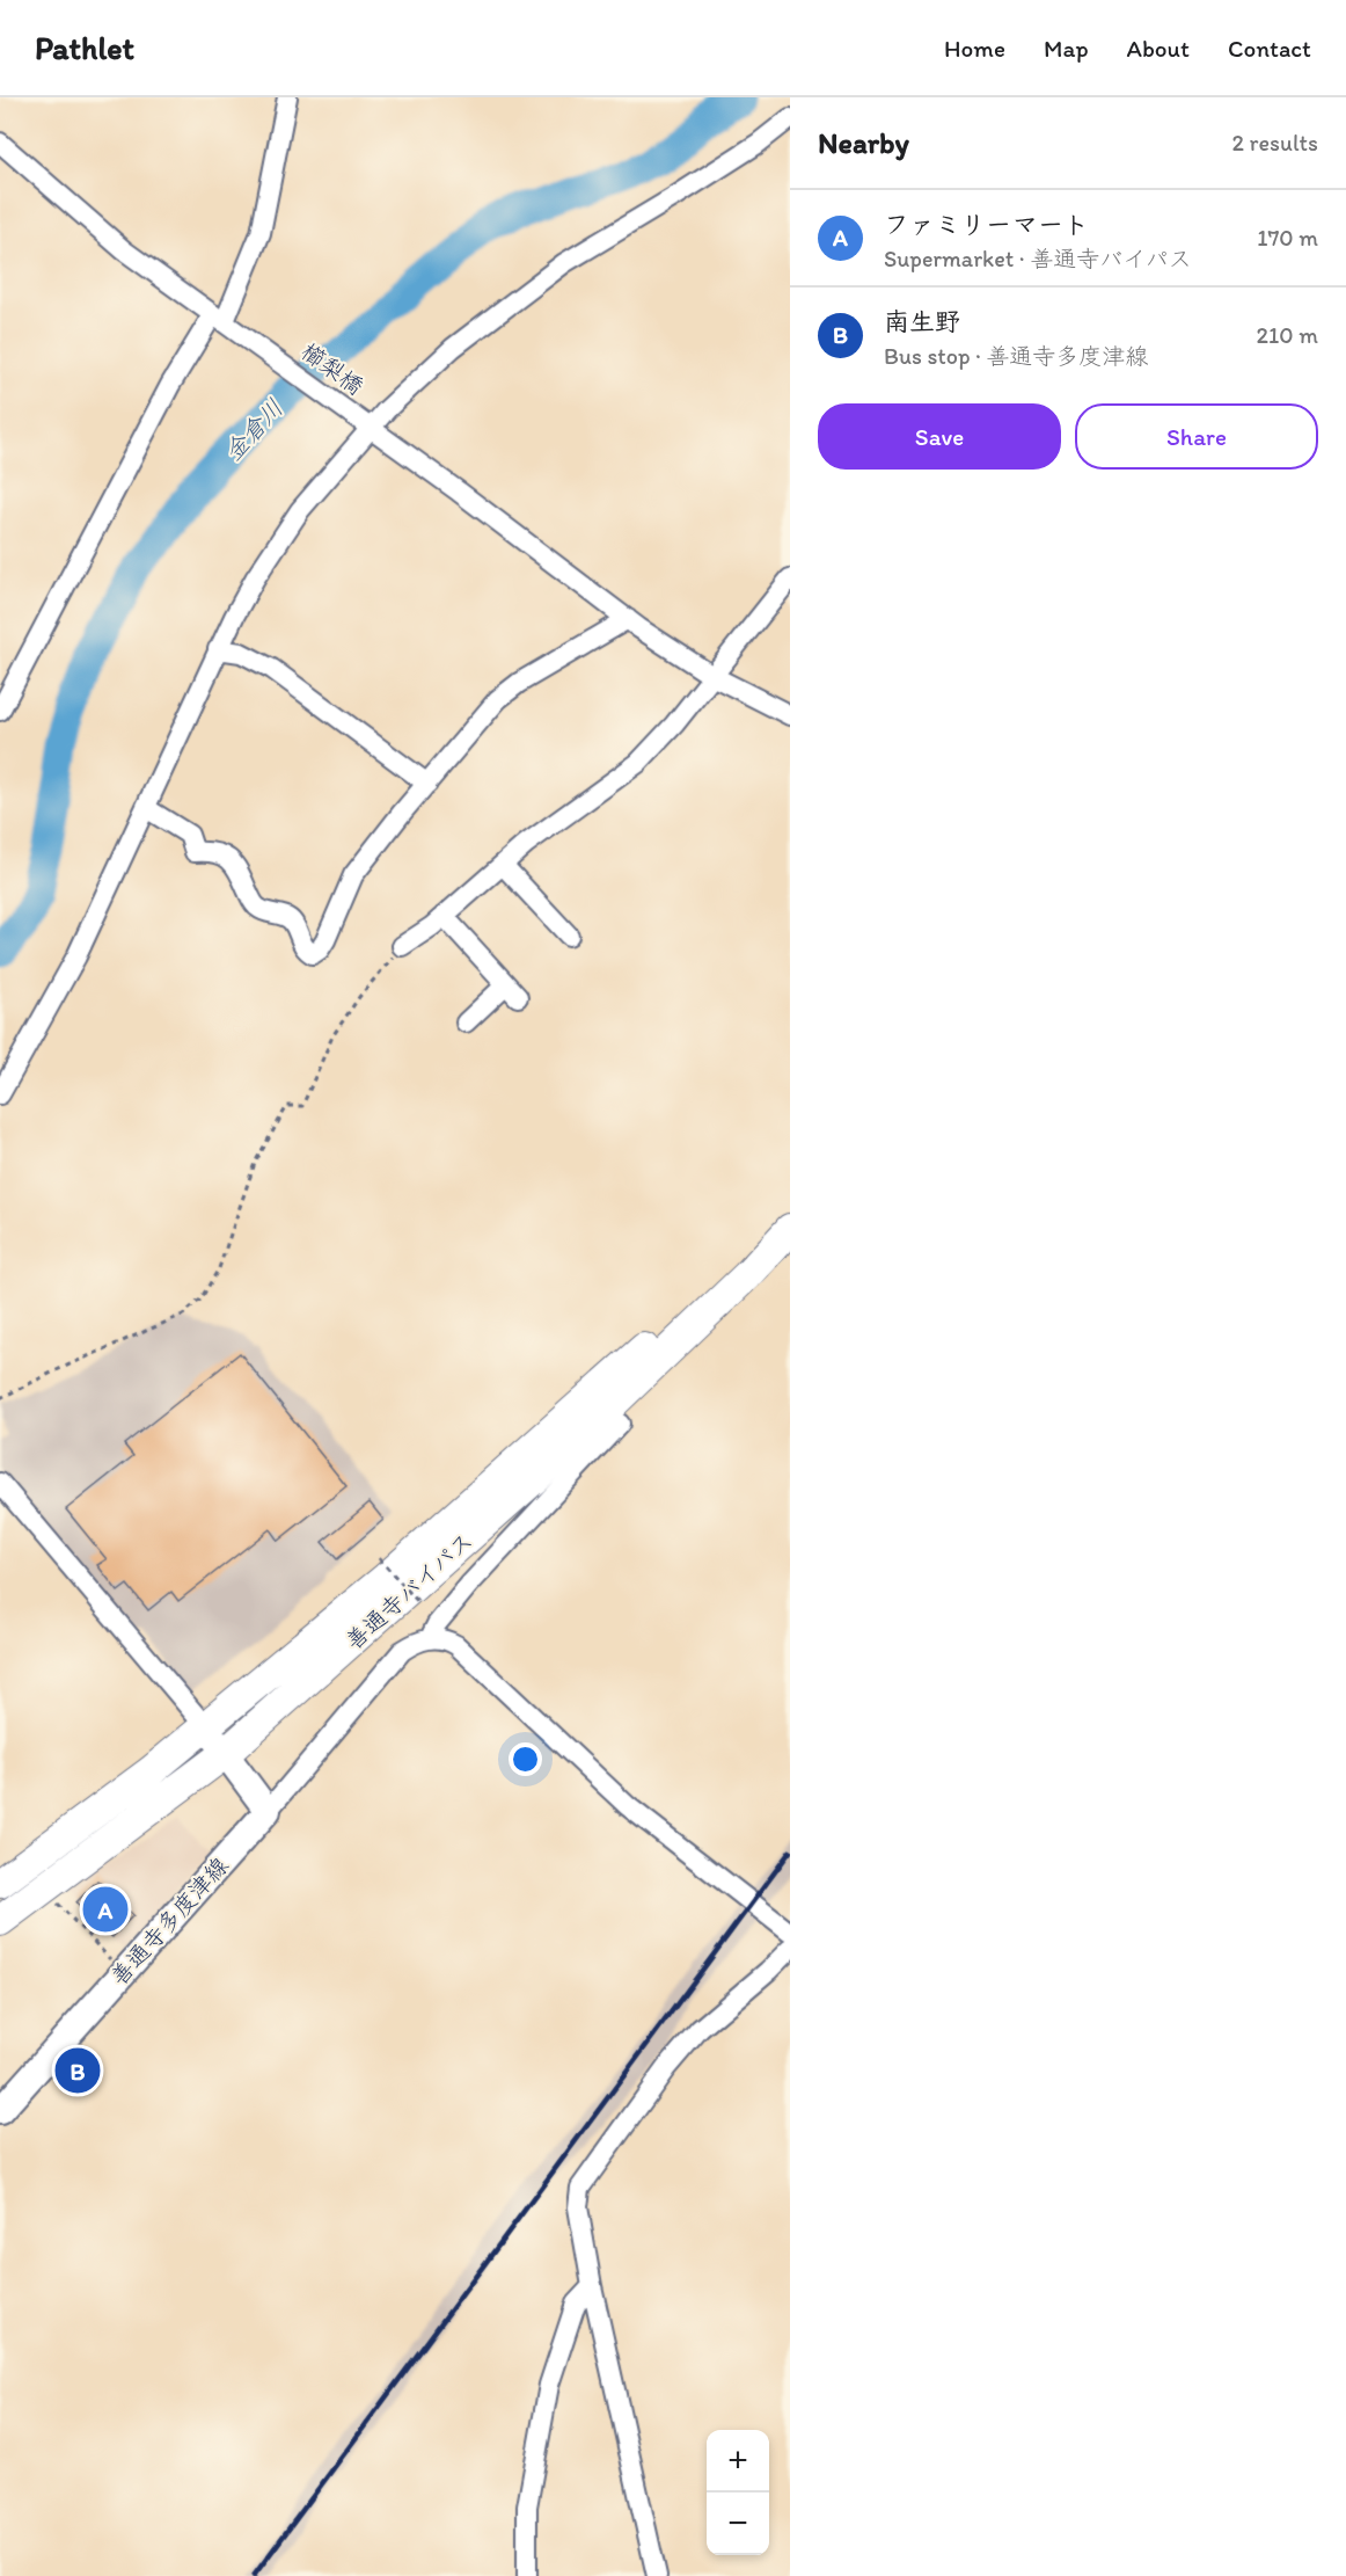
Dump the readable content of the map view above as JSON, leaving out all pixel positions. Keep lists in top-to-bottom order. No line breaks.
{"streets":{"highway":["善通寺バイパス"],"main road":["善通寺多度津線"],"street":["櫛梨橋"]},"water":["金倉川"],"page":{"header":"Pathlet","nav":["Home","Map","About","Contact"],"heading":["Nearby","2 results"],"list":[{"mark":"A","name":"ファミリーマート","note":"Supermarket · 善通寺バイパス","value":"170 m"},{"mark":"B","name":"南生野","note":"Bus stop · 善通寺多度津線","value":"210 m"}],"buttons":["Save","Share"],"pins":["A","B"],"map_buttons":["+","−"]}}
